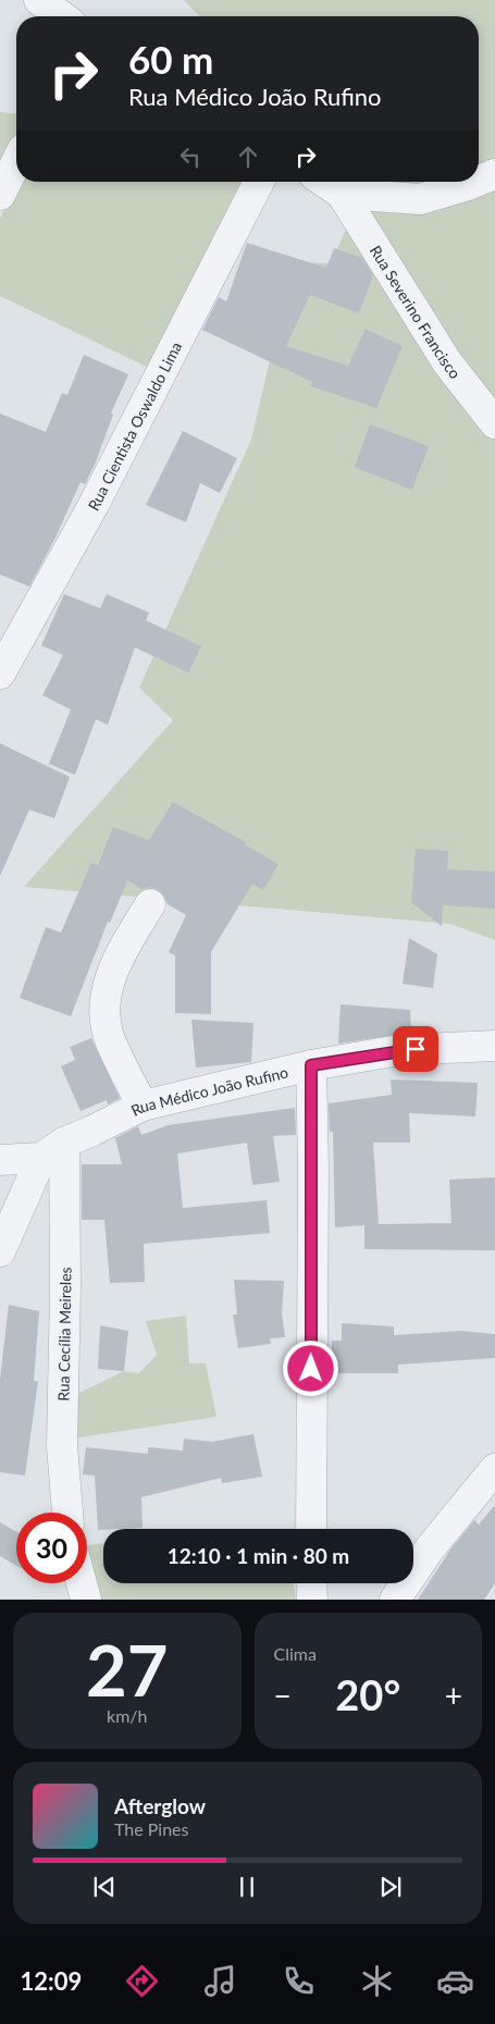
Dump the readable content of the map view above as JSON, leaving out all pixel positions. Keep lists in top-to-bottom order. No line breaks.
{"streets":{"street":["Rua Severino Francisco","Rua Cientista Oswaldo Lima","Rua Médico João Rufino","Rua Cecília Meireles"]},"crossings":[["Rua Médico João Rufino","Rua Cecília Meireles"]],"page":{"turn":["60 m","Rua Médico João Rufino"],"limit":"30","trip":"12:10 · 1 min · 80 m","tile":[["27","km/h"],"Clima"],"heat":["−","20°","+"],"song":["Afterglow","The Pines"],"tabs":"12:09"}}
